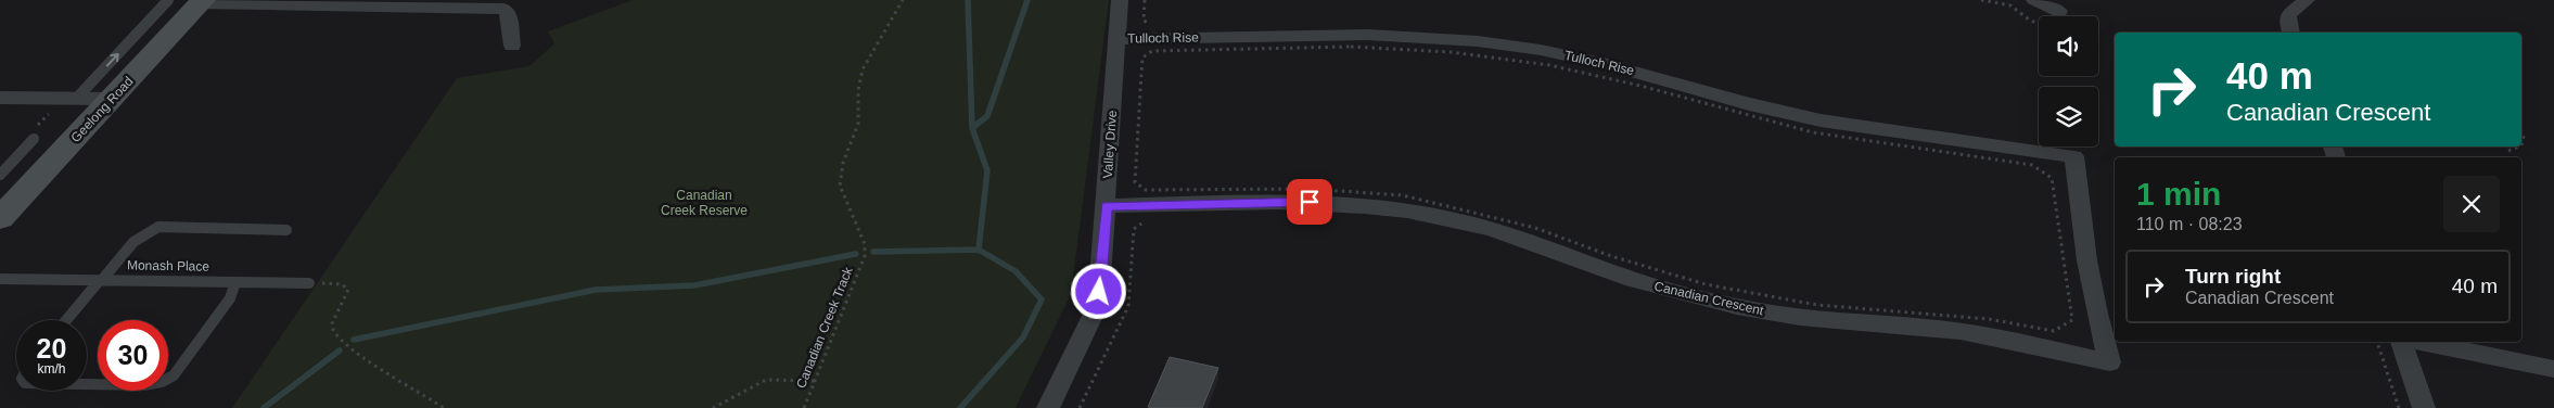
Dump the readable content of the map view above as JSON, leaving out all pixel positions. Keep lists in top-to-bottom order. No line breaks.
{"streets":{"main road":["Geelong Road"],"street":["Tulloch Rise","Valley Drive","Canadian Crescent"],"lane":["Monash Place"],"path":["Canadian Creek Track"]},"crossings":[["Tulloch Rise","Valley Drive"],["Tulloch Rise","Canadian Crescent"],["Valley Drive","Canadian Crescent"]],"parks":["Canadian Creek Reserve"],"page":{"turn":["40 m","Canadian Crescent"],"heading":["1 min","110 m · 08:23"],"list":[{"name":"Turn right","note":"Canadian Crescent","value":"40 m"}],"speed":"20 km/h","limit":"30"}}
